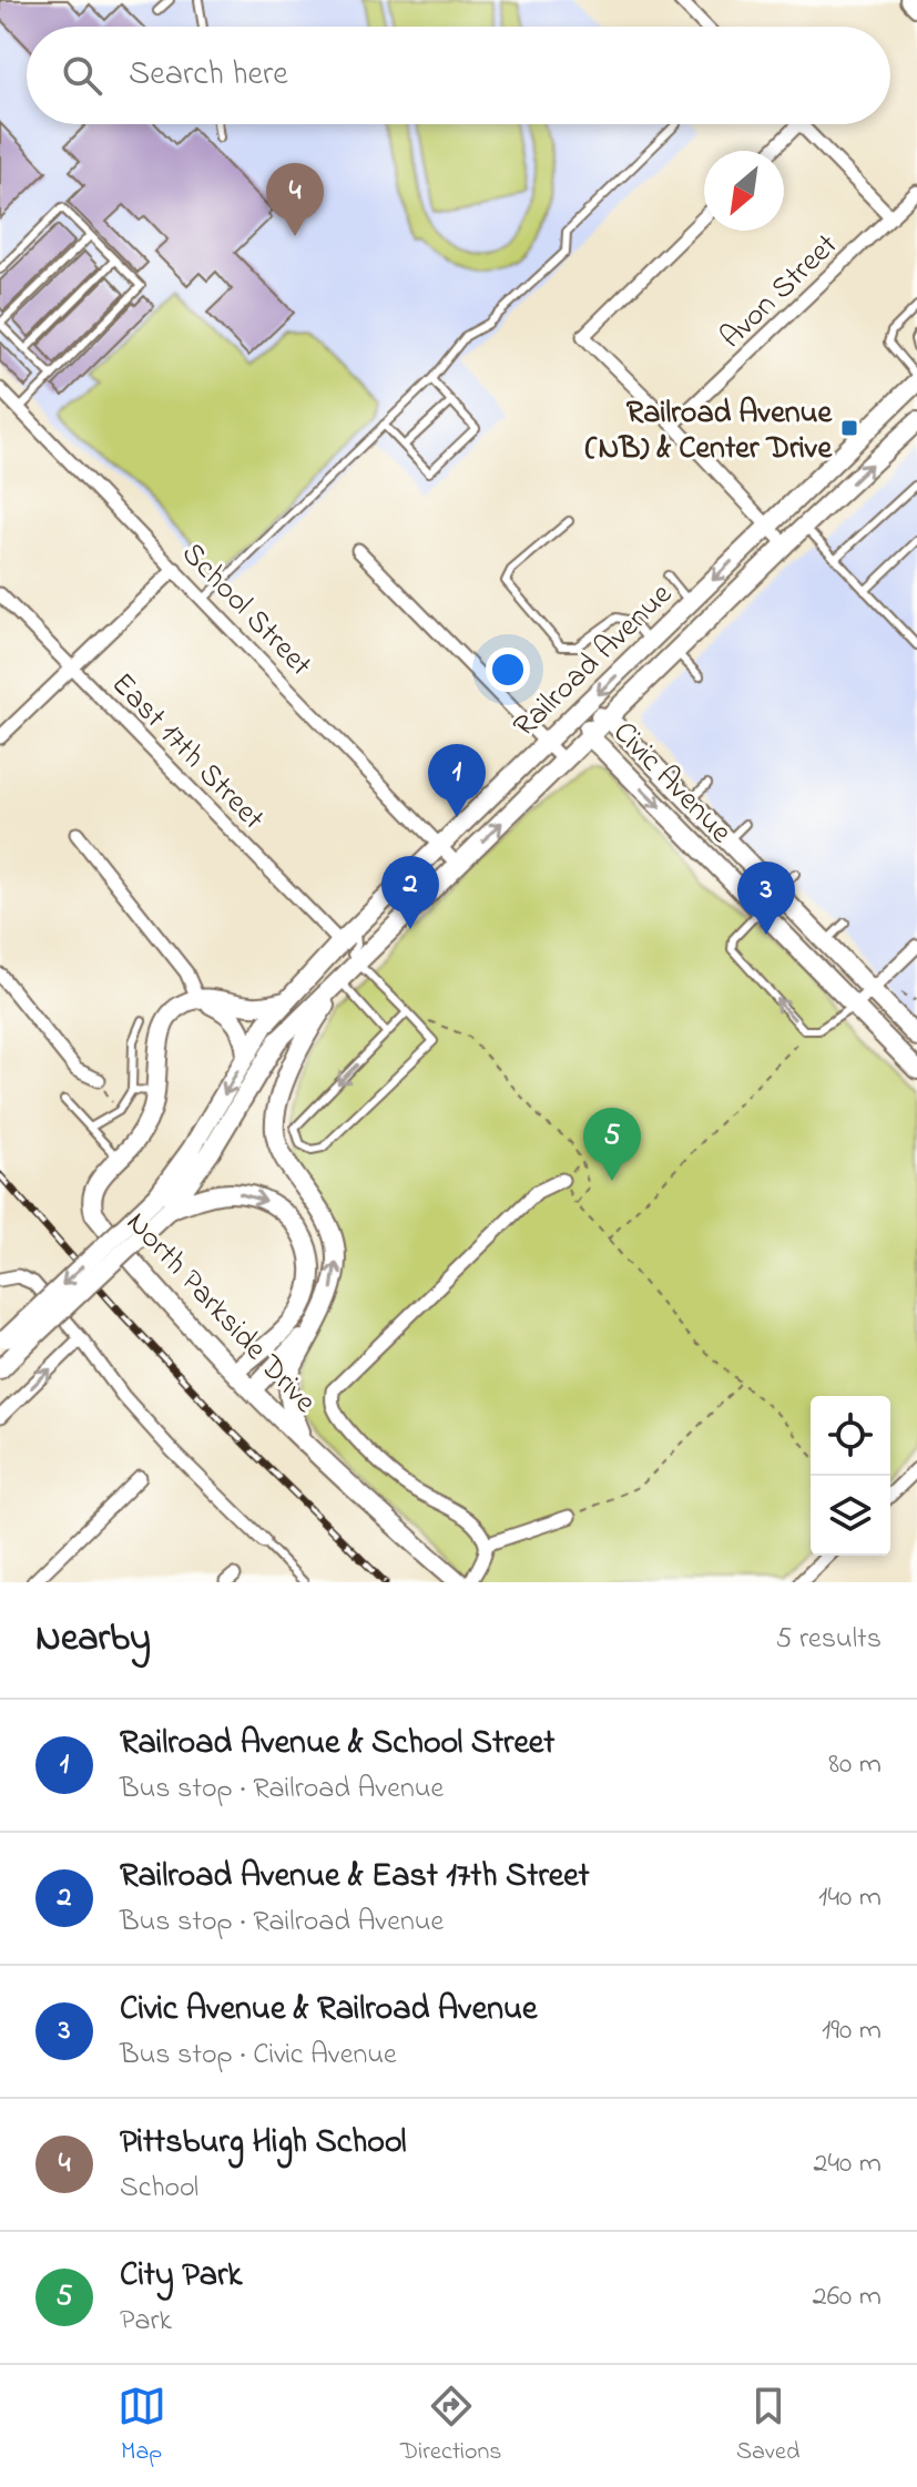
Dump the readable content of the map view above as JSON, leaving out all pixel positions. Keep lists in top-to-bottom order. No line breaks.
{"streets":{"main road":["Railroad Avenue","Civic Avenue","North Parkside Drive"],"street":["Avon Street","School Street","East 17th Street"]},"crossings":[["School Street","Railroad Avenue"],["Railroad Avenue","East 17th Street"],["Railroad Avenue","Civic Avenue"]],"places":{"transit":["Railroad Avenue (NB) & Center Drive"]},"north":"bottom left","page":{"search":"Search here","pins":["4","1","2","3","5"],"heading":["Nearby","5 results"],"list":[{"mark":"1","name":"Railroad Avenue & School Street","note":"Bus stop · Railroad Avenue","value":"80 m"},{"mark":"2","name":"Railroad Avenue & East 17th Street","note":"Bus stop · Railroad Avenue","value":"140 m"},{"mark":"3","name":"Civic Avenue & Railroad Avenue","note":"Bus stop · Civic Avenue","value":"190 m"},{"mark":"4","name":"Pittsburg High School","note":"School","value":"240 m"},{"mark":"5","name":"City Park","note":"Park","value":"260 m"}],"nav":["Map","Directions","Saved"]}}
